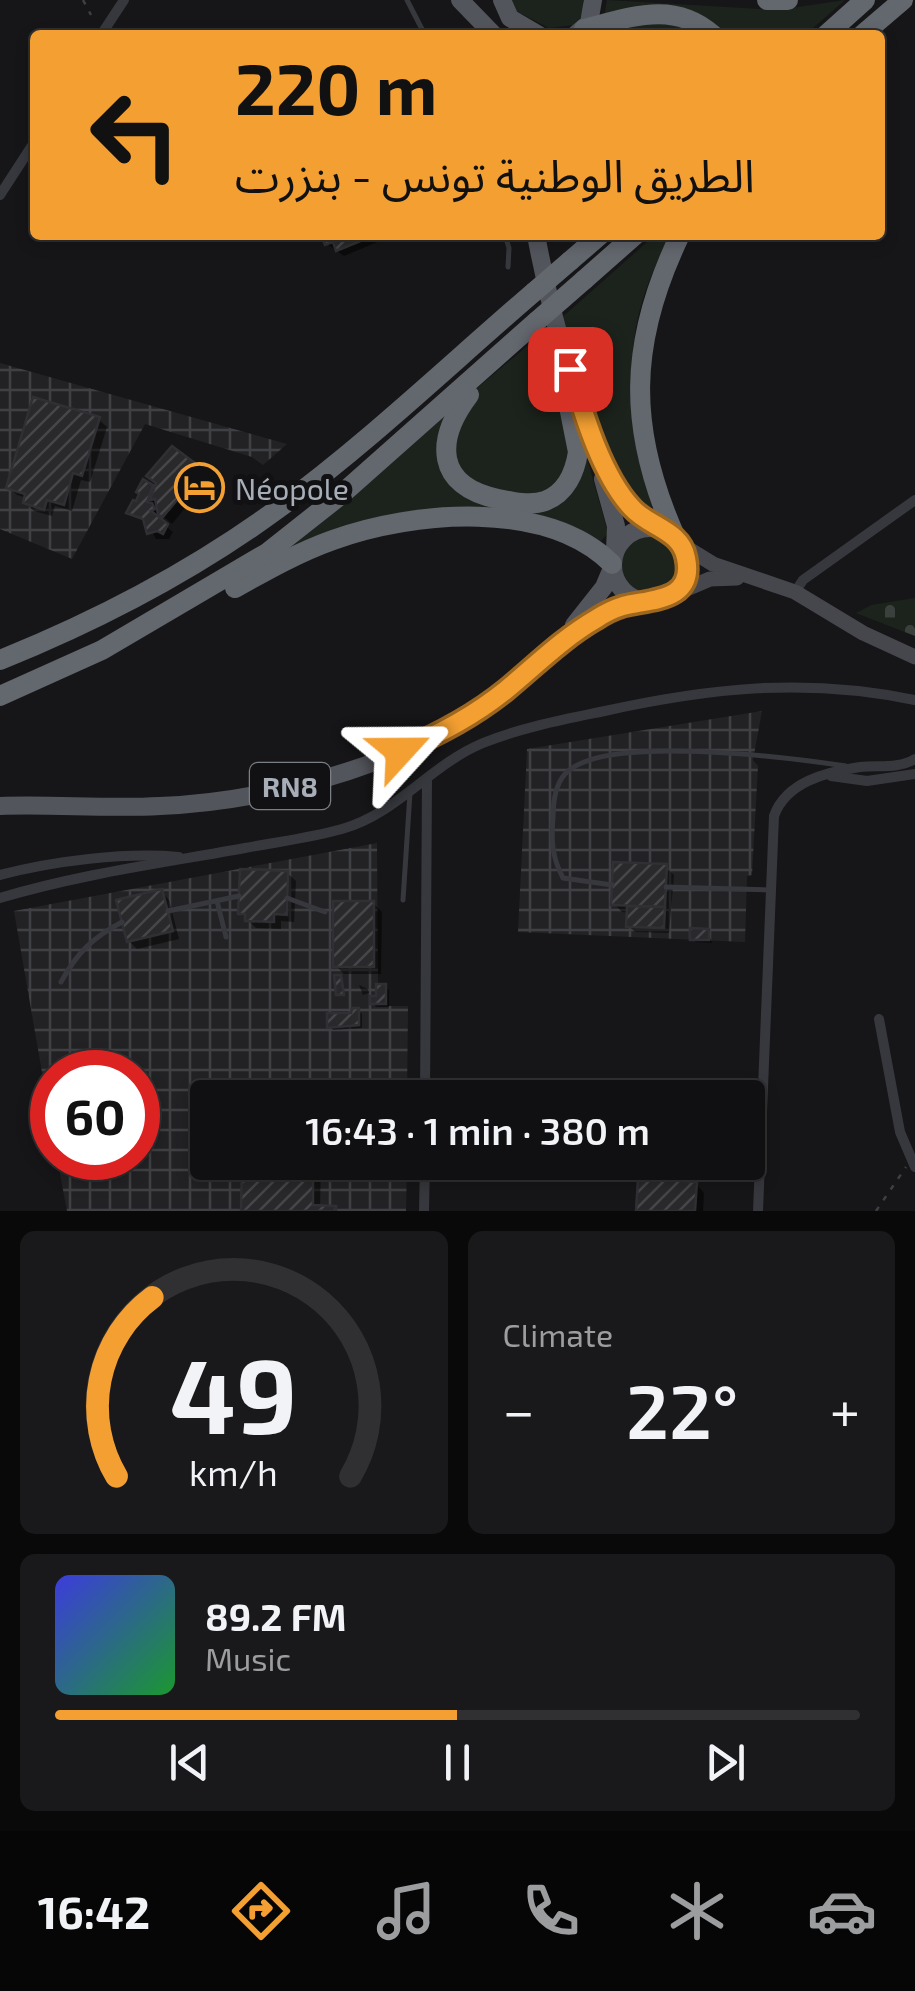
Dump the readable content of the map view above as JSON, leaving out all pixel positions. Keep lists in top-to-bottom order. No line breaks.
{"streets":{"main road":["RN8"]},"places":{"hotel":["Néopole"]},"page":{"turn":["220 m","الطريق الوطنية تونس - بنزرت"],"limit":"60","trip":"16:43 · 1 min · 380 m","tile":"Climate","heat":["−","22°","+"],"song":["89.2 FM","Music"],"tabs":"16:42","gauge":["49","km/h"]}}
